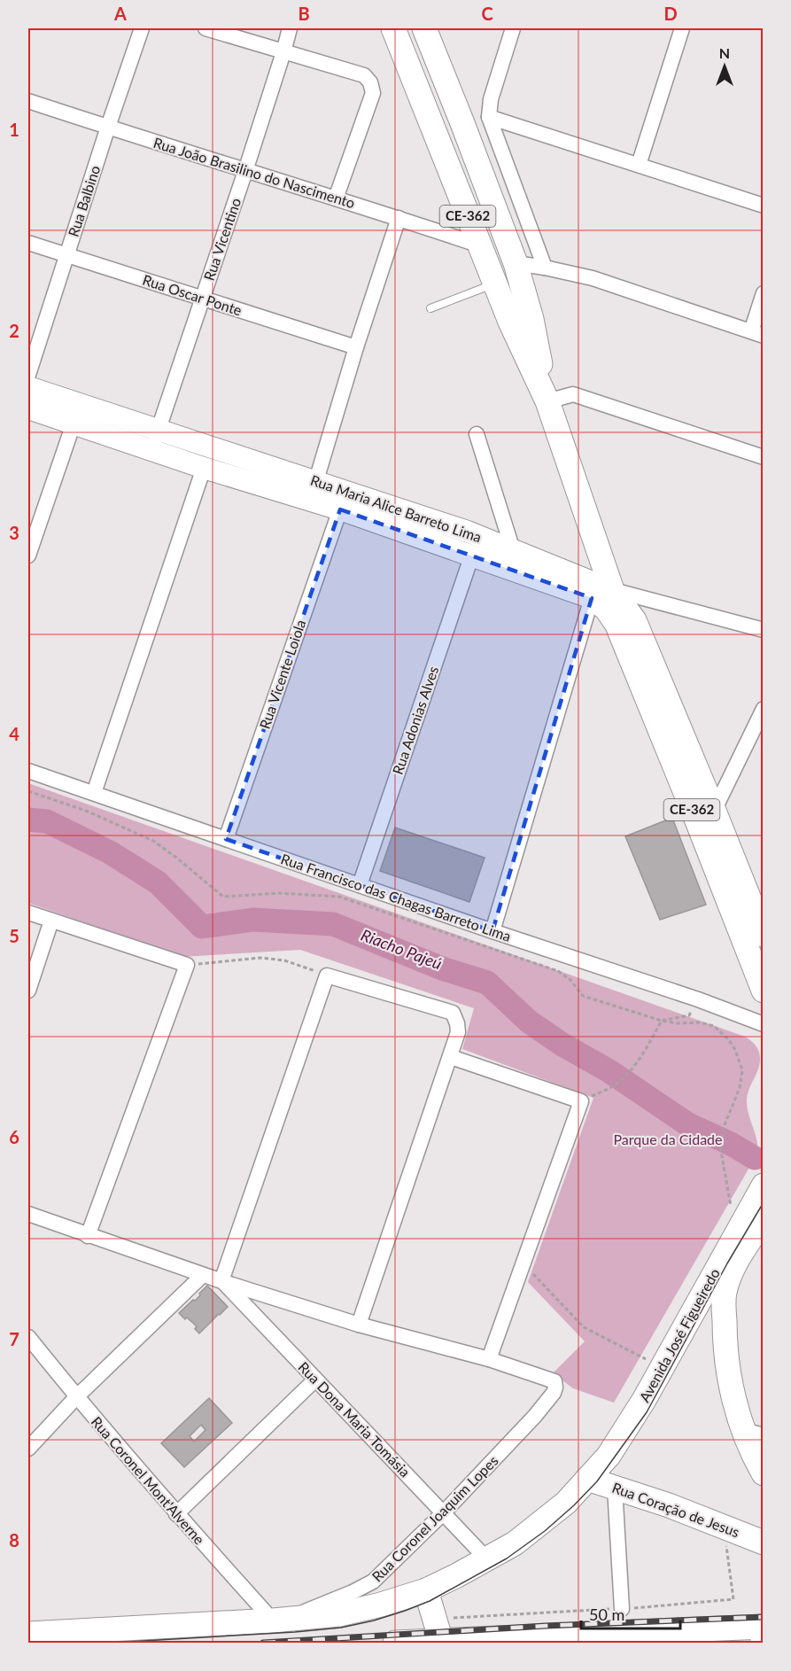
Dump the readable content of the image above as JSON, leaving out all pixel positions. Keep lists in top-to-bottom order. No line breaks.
{"streets":{"main road":["CE-362","Avenida José Figueiredo","Rua Coração de Jesus"],"street":["Rua João Brasilino do Nascimento","Rua Balbino","Rua Vicentino","Rua Oscar Ponte","Rua Maria Alice Barreto Lima","Rua Vicente Loiola","Rua Adonias Alves","Rua Francisco das Chagas Barreto Lima","Rua Dona Maria Tomásia","Rua Coronel Mont'Alverne","Rua Coronel Joaquim Lopes"]},"crossings":[["Rua João Brasilino do Nascimento","Rua Balbino"],["Rua João Brasilino do Nascimento","CE-362"],["Rua João Brasilino do Nascimento","Rua Vicentino"],["Rua Balbino","Rua Oscar Ponte"],["CE-362","Rua Maria Alice Barreto Lima"],["Rua Vicentino","Rua Oscar Ponte"],["Rua Vicentino","Rua Maria Alice Barreto Lima"],["Rua Maria Alice Barreto Lima","Rua Vicente Loiola"],["Rua Maria Alice Barreto Lima","Rua Adonias Alves"],["Rua Vicente Loiola","Rua Francisco das Chagas Barreto Lima"],["Rua Adonias Alves","Rua Francisco das Chagas Barreto Lima"],["Avenida José Figueiredo","Rua Dona Maria Tomásia"],["Avenida José Figueiredo","Rua Coronel Mont'Alverne"],["Avenida José Figueiredo","Rua Coração de Jesus"],["Avenida José Figueiredo","Rua Coronel Joaquim Lopes"],["Rua Dona Maria Tomásia","Rua Coronel Joaquim Lopes"],["Rua Coronel Mont'Alverne","Rua Coronel Joaquim Lopes"]],"water":["Riacho Pajeú"],"parks":["Parque da Cidade"],"scale_bar":"50 m","north":"top","grid":{"columns":["A","B","C","D"],"rows":["1","2","3","4","5","6","7","8"]}}
